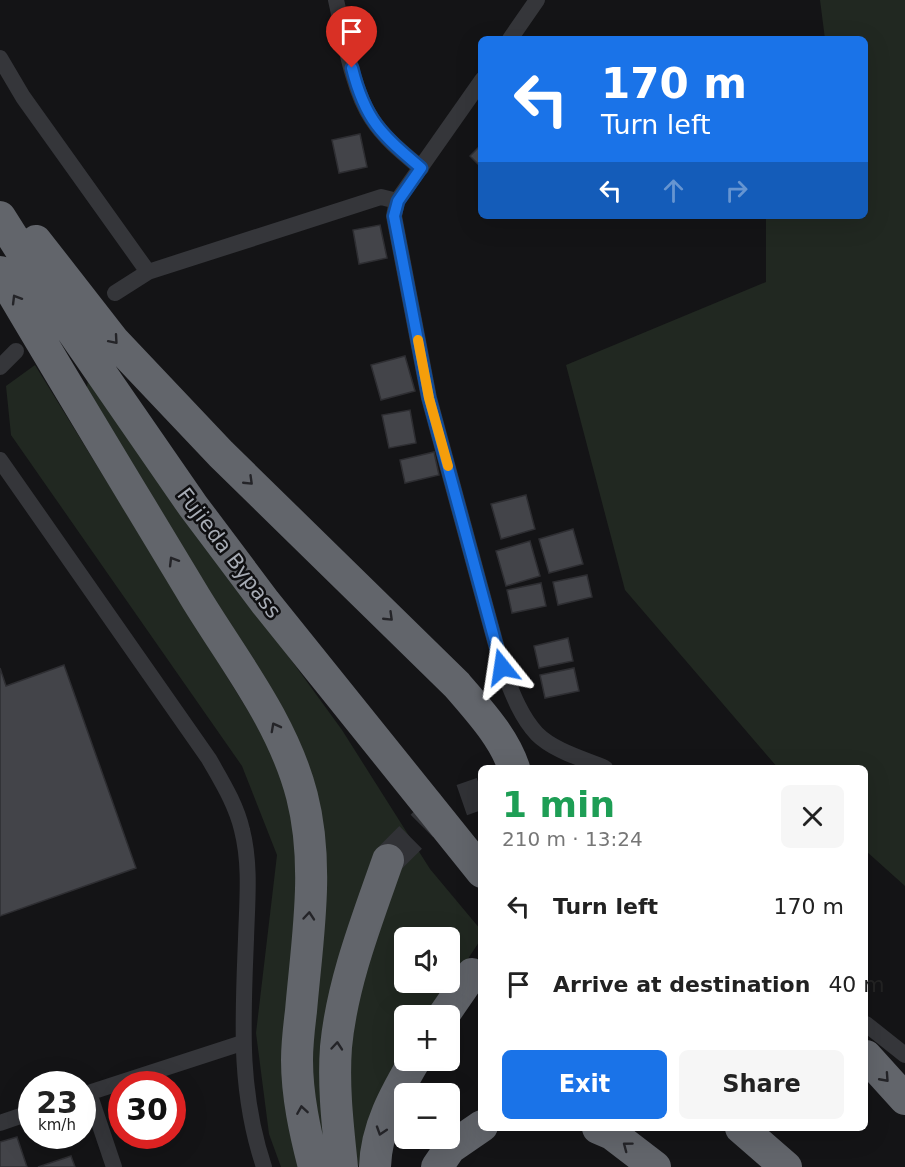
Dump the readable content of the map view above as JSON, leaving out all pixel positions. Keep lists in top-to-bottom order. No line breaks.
{"streets":{"highway":["Fujieda Bypass"]},"page":{"turn":["170 m","Turn left"],"heading":["1 min","210 m · 13:24"],"list":[{"name":"Turn left","value":"170 m"},{"name":"Arrive at destination","value":"40 m"}],"map_buttons":["+","−"],"buttons":["Exit","Share"],"speed":"23 km/h","limit":"30"}}
